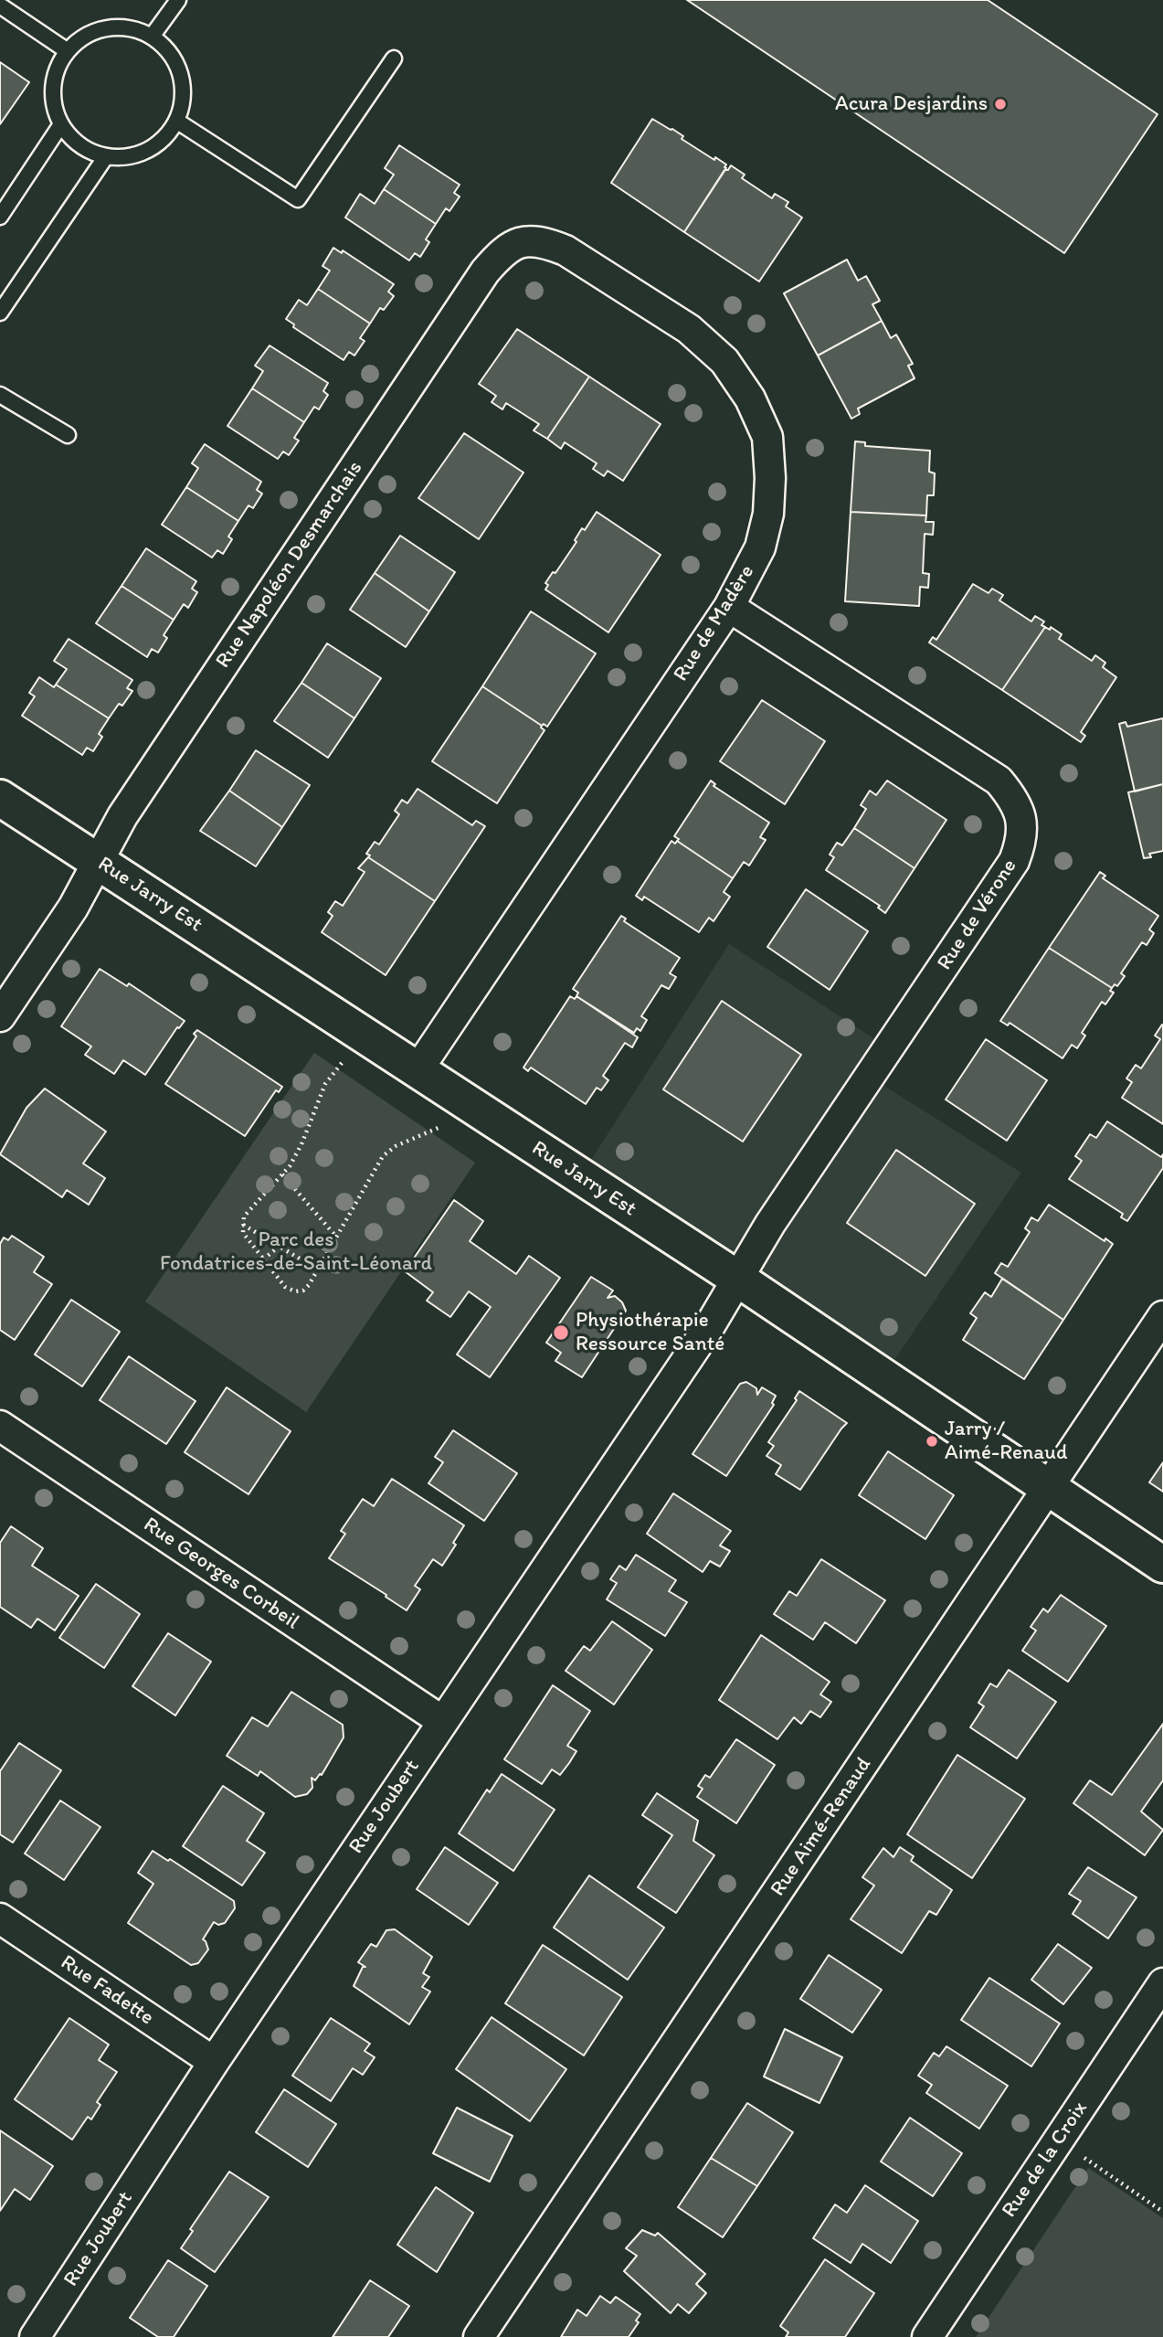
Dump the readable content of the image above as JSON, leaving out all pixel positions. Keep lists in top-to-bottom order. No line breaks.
{"streets":{"street":["Rue Napoléon Desmarchais","Rue de Madère","Rue Jarry Est","Rue de Vérone","Rue Georges Corbeil","Rue Joubert","Rue Aimé-Renaud","Rue Fadette","Rue de la Croix"]},"crossings":[["Rue Napoléon Desmarchais","Rue de Madère"],["Rue Napoléon Desmarchais","Rue Jarry Est"],["Rue de Madère","Rue Jarry Est"],["Rue de Madère","Rue de Vérone"],["Rue Jarry Est","Rue de Vérone"],["Rue Jarry Est","Rue Joubert"],["Rue Jarry Est","Rue Aimé-Renaud"],["Rue de Vérone","Rue Joubert"],["Rue Georges Corbeil","Rue Joubert"],["Rue Joubert","Rue Fadette"]],"parks":["Parc des Fondatrices-de-Saint-Léonard"],"places":["Acura Desjardins","Physiothérapie Ressource Santé","Jarry / Aimé-Renaud"]}
